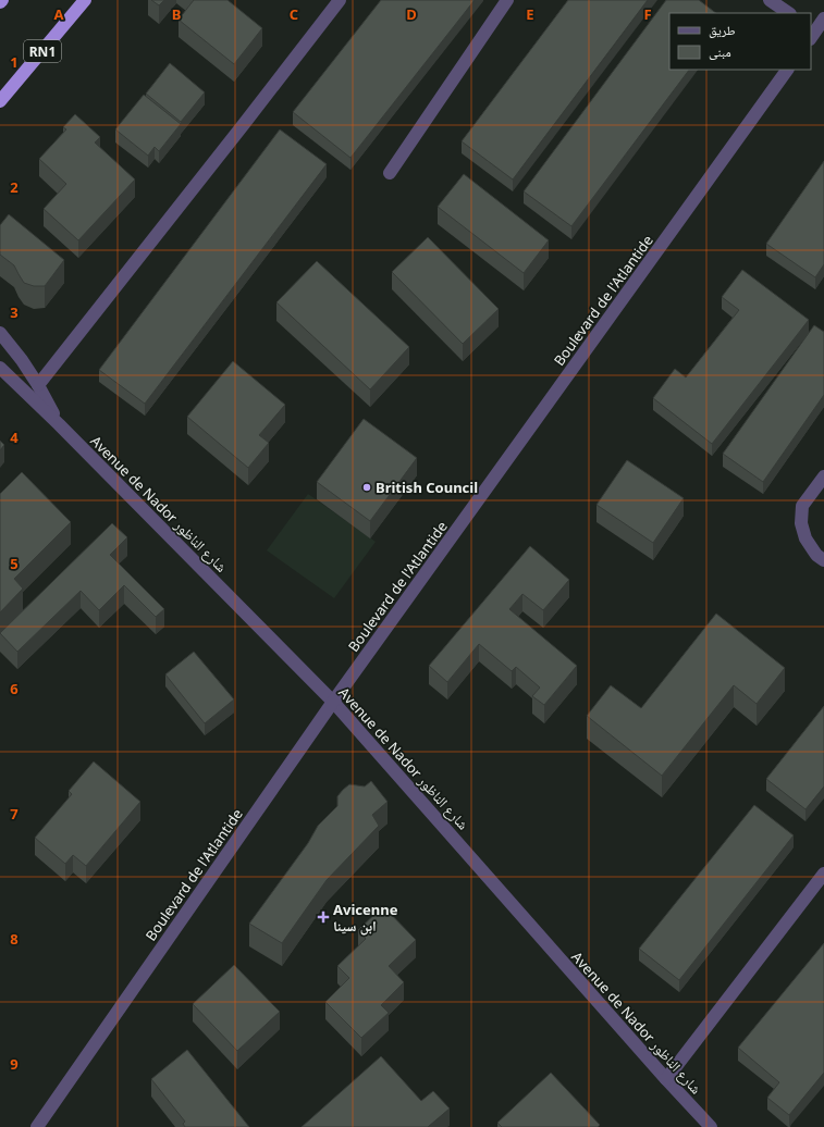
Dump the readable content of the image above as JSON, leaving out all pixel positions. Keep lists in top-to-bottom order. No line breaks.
{"streets":{"highway":["RN1"],"street":["Boulevard de l'Atlantide","Avenue de Nador شارع الناظور"]},"crossings":[["Boulevard de l'Atlantide","Avenue de Nador شارع الناظور"]],"places":{"other":["British Council"],"health":["Avicenne ابن سينا"]},"legend":["طريق","مبنى"],"grid":{"columns":["A","B","C","D","E","F"],"rows":["1","2","3","4","5","6","7","8","9"]}}
